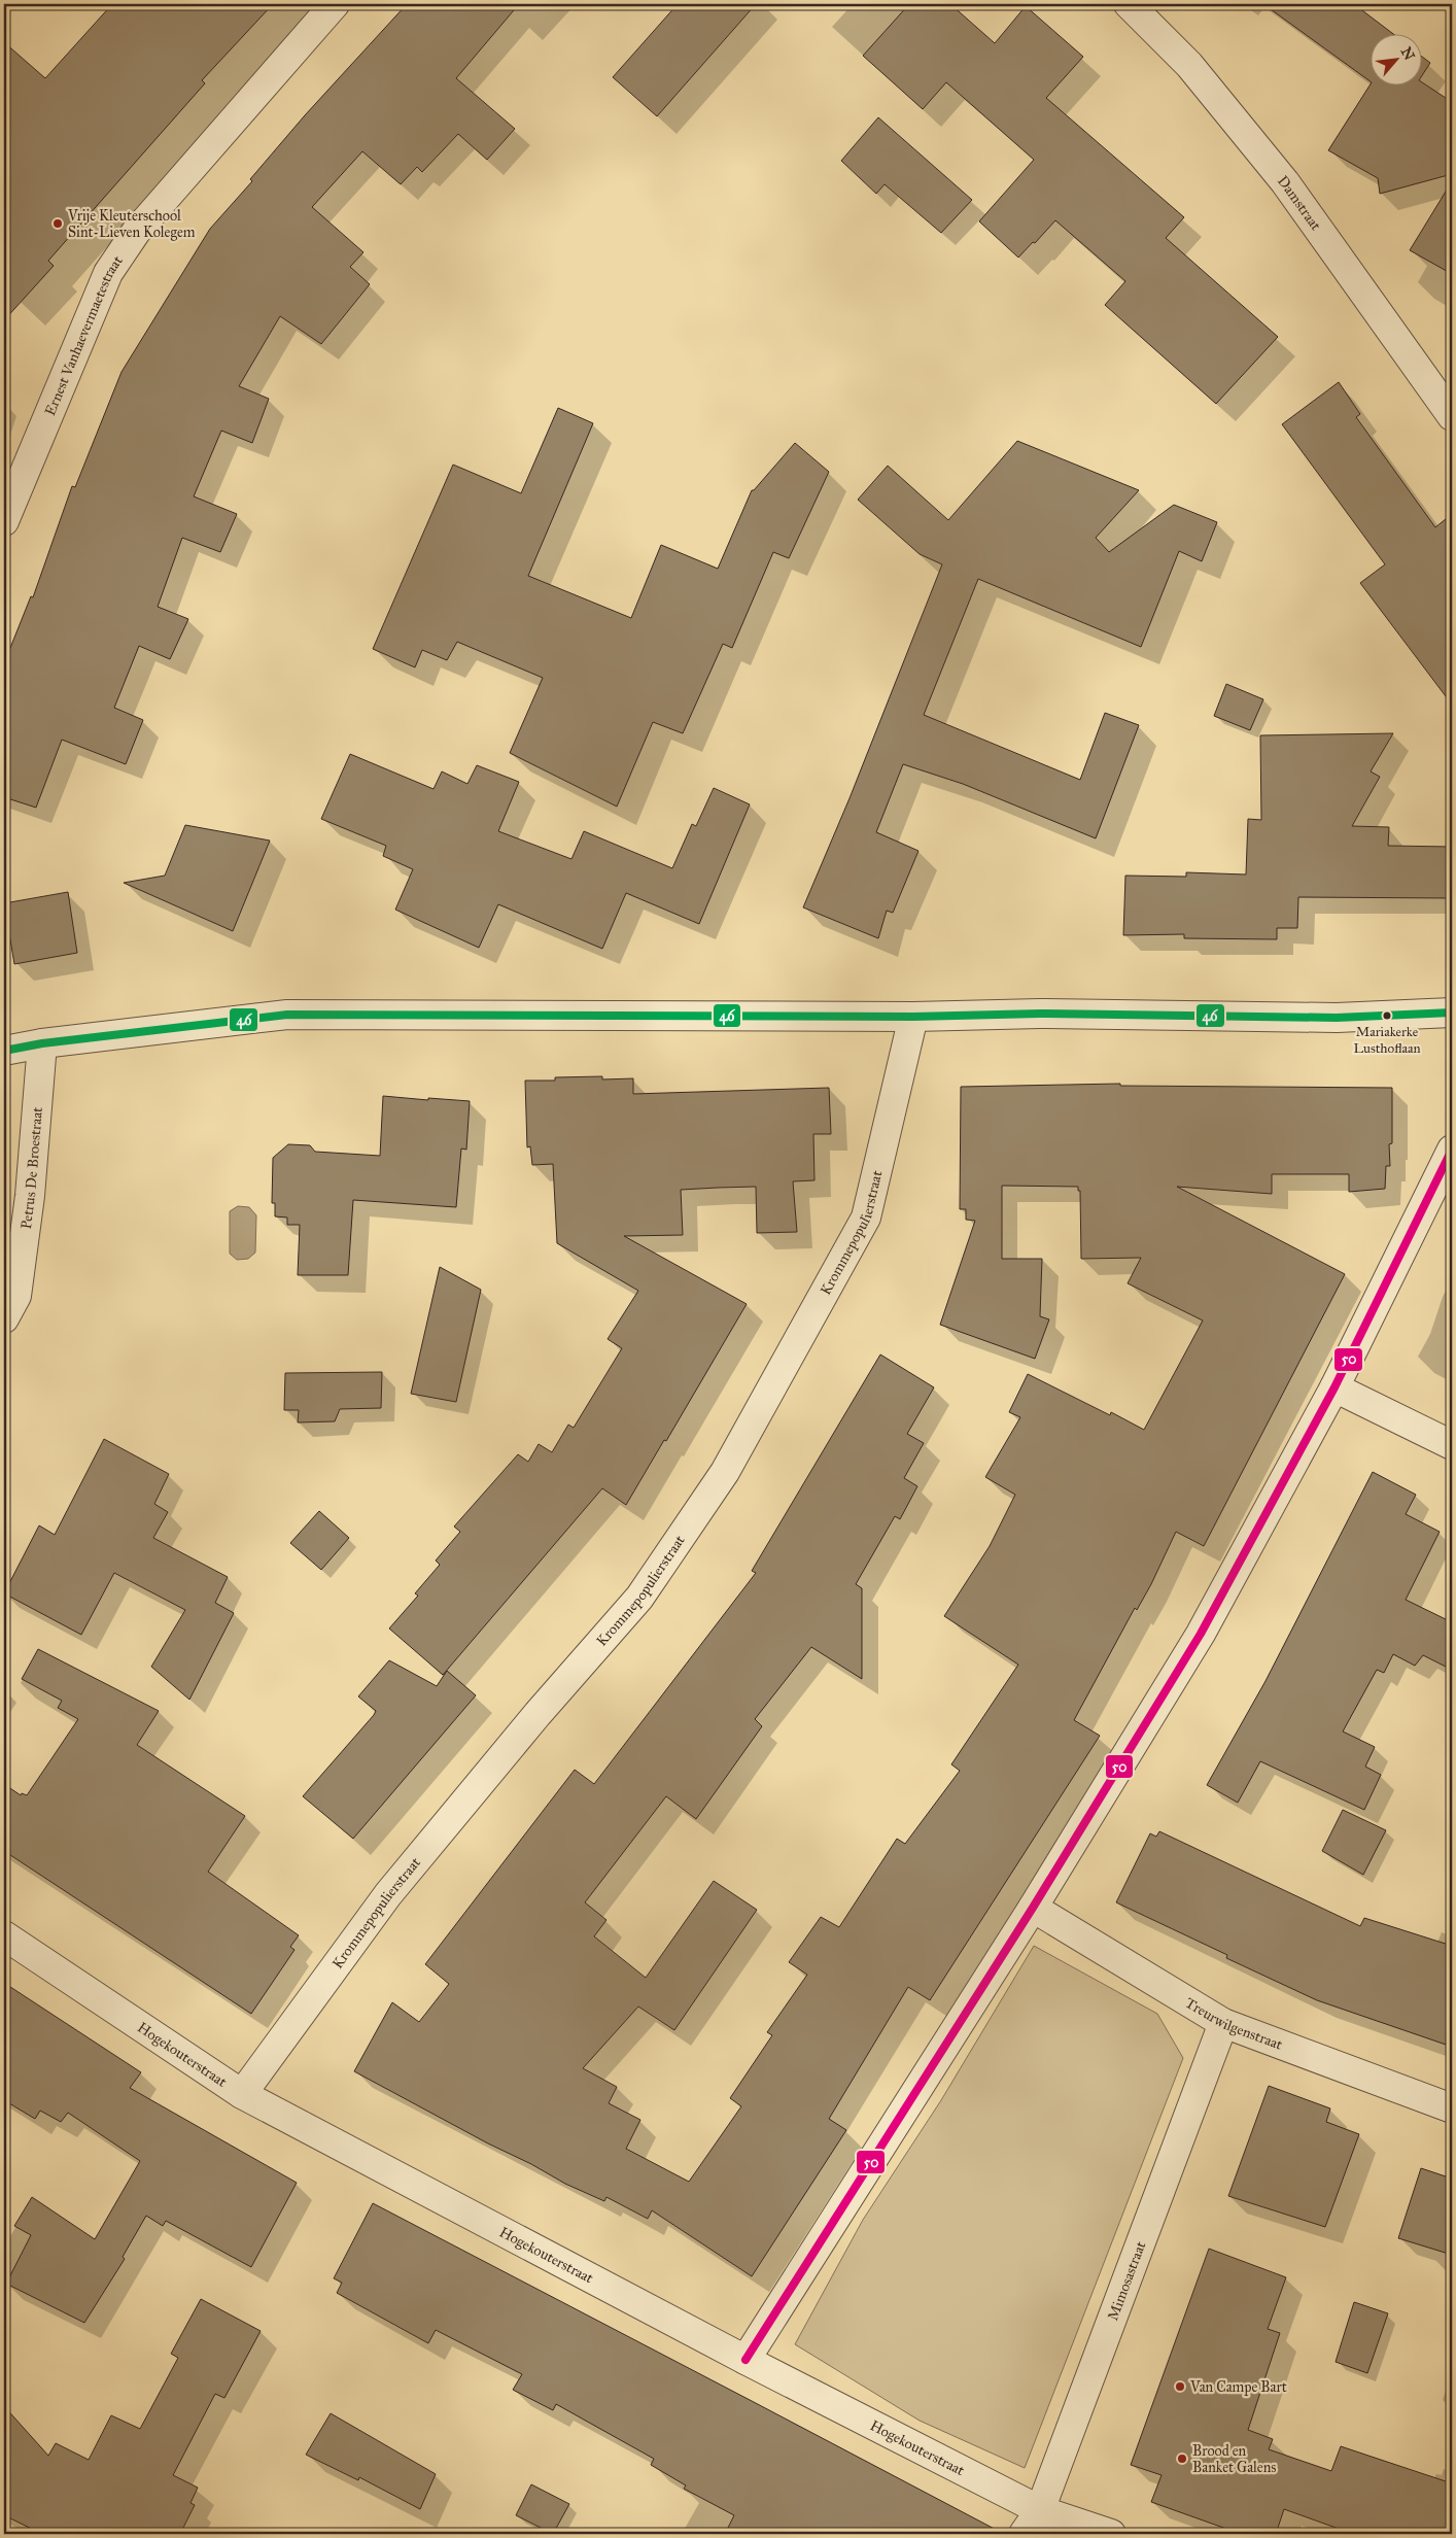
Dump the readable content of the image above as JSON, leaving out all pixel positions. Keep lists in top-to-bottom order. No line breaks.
{"streets":{"street":["Damstraat","Ernest Vanhaevermaetestraat","Petrus De Broestraat","Krommepopulierstraat","Treurwilgenstraat","Hogekouterstraat","Mimosastraat"]},"crossings":[["Krommepopulierstraat","Hogekouterstraat"],["Treurwilgenstraat","Mimosastraat"],["Hogekouterstraat","Mimosastraat"]],"places":["Vrije Kleuterschool Sint-Lieven Kolegem","Mariakerke Lusthoflaan","Van Campe Bart","Brood en Banket Galens"],"lines":["transit line 46","transit line 50"],"north":"top right"}
